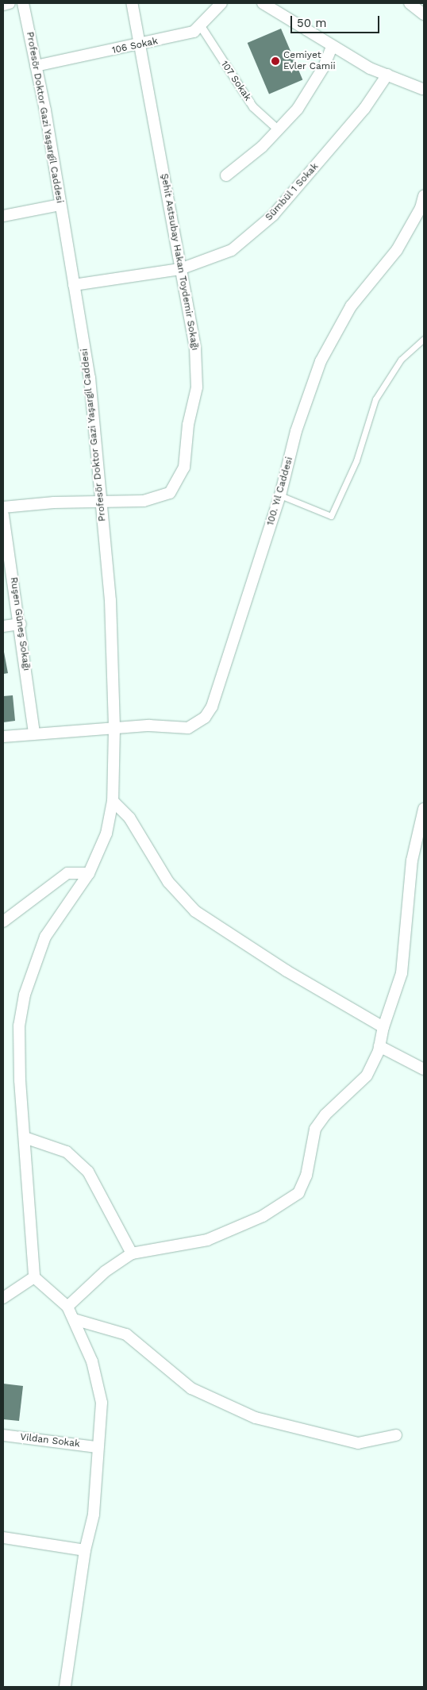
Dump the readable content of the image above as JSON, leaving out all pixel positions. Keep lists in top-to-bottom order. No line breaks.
{"streets":{"street":["106 Sokak","107 Sokak","Profesör Doktor Gazi Yaşargil Caddesi","Sümbül 1 Sokak","Şehit Astsubay Hakan Toydemir Sokağı","100. Yıl Caddesi","Ruşen Güneş Sokağı","Vildan Sokak"]},"crossings":[["106 Sokak","107 Sokak"],["106 Sokak","Profesör Doktor Gazi Yaşargil Caddesi"],["106 Sokak","Şehit Astsubay Hakan Toydemir Sokağı"],["Profesör Doktor Gazi Yaşargil Caddesi","Sümbül 1 Sokak"],["Profesör Doktor Gazi Yaşargil Caddesi","Şehit Astsubay Hakan Toydemir Sokağı"],["Profesör Doktor Gazi Yaşargil Caddesi","100. Yıl Caddesi"],["Sümbül 1 Sokak","Şehit Astsubay Hakan Toydemir Sokağı"],["100. Yıl Caddesi","Ruşen Güneş Sokağı"]],"places":["Cemiyet Evler Camii"],"scale_bar":"50 m"}
